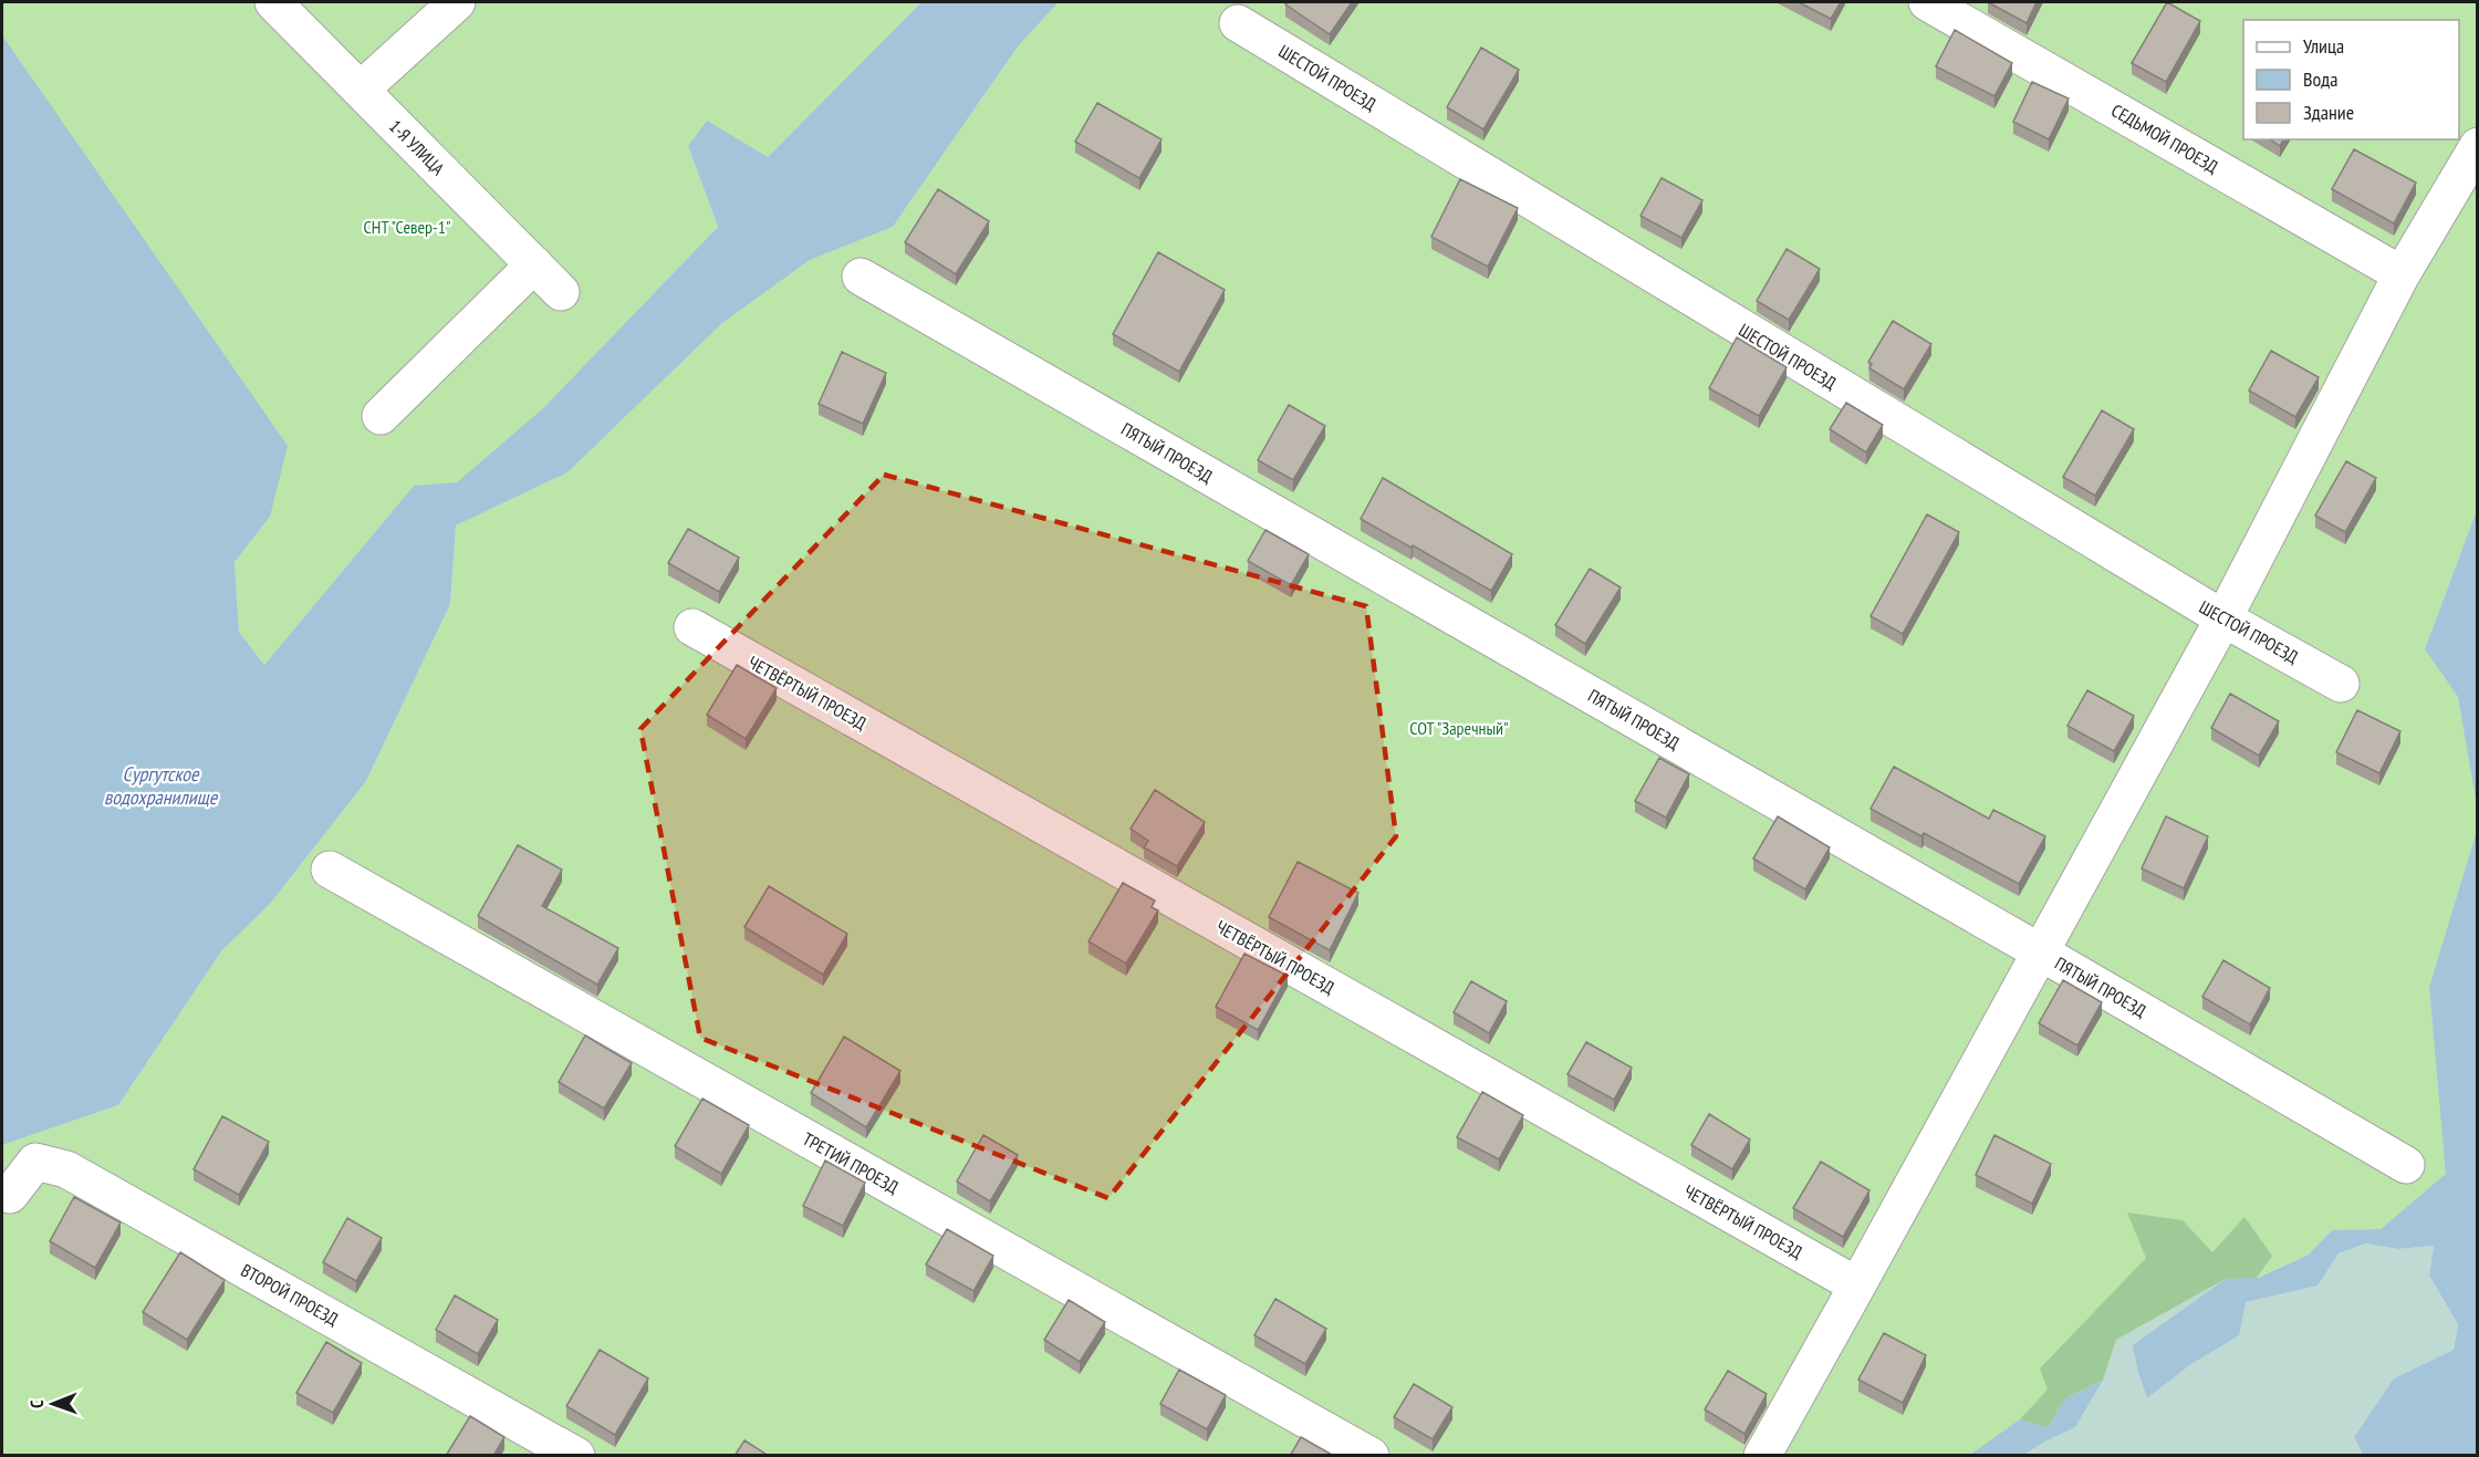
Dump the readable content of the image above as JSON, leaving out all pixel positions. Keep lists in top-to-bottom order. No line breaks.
{"streets":{"street":["ШЕСТОЙ ПРОЕЗД","СЕДЬМОЙ ПРОЕЗД","1-Я УЛИЦА","ПЯТЫЙ ПРОЕЗД","ЧЕТВЁРТЫЙ ПРОЕЗД","ТРЕТИЙ ПРОЕЗД","ВТОРОЙ ПРОЕЗД"]},"water":["Сургутское водохранилище"],"parks":["СНТ \"Север-1\"","СОТ \"Заречный\""],"legend":["Улица","Вода","Здание"],"north":"left"}
